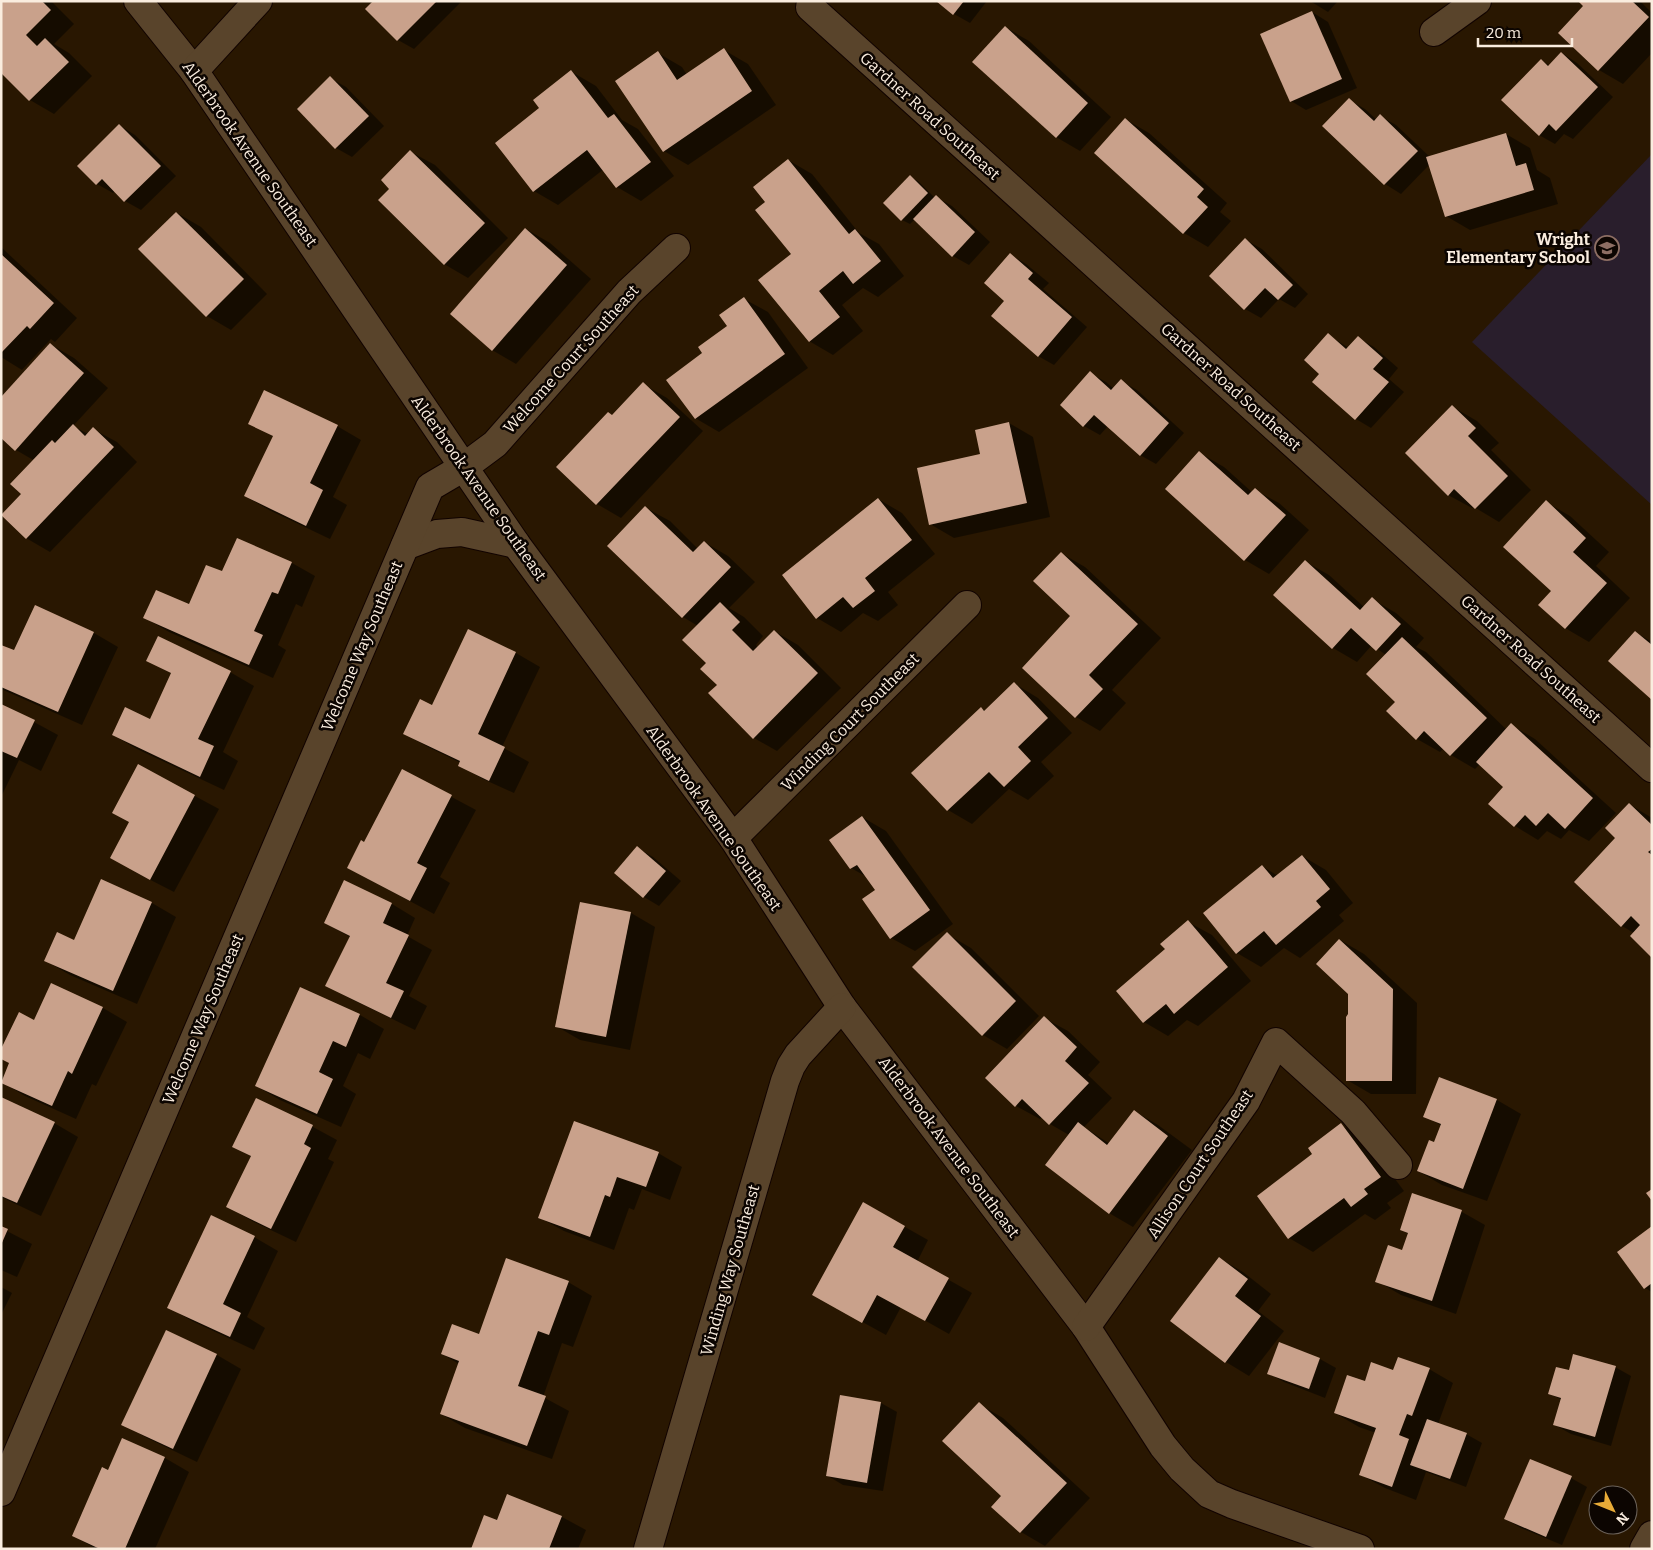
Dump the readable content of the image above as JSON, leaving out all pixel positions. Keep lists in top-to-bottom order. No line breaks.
{"streets":{"street":["Gardner Road Southeast","Alderbrook Avenue Southeast","Welcome Court Southeast","Welcome Way Southeast","Winding Court Southeast","Allison Court Southeast","Winding Way Southeast"]},"crossings":[["Alderbrook Avenue Southeast","Welcome Court Southeast"],["Alderbrook Avenue Southeast","Welcome Way Southeast"],["Alderbrook Avenue Southeast","Winding Court Southeast"],["Alderbrook Avenue Southeast","Allison Court Southeast"],["Alderbrook Avenue Southeast","Winding Way Southeast"],["Welcome Court Southeast","Welcome Way Southeast"]],"places":{"school or university":["Wright Elementary School"]},"scale_bar":"20 m","north":"bottom right"}
